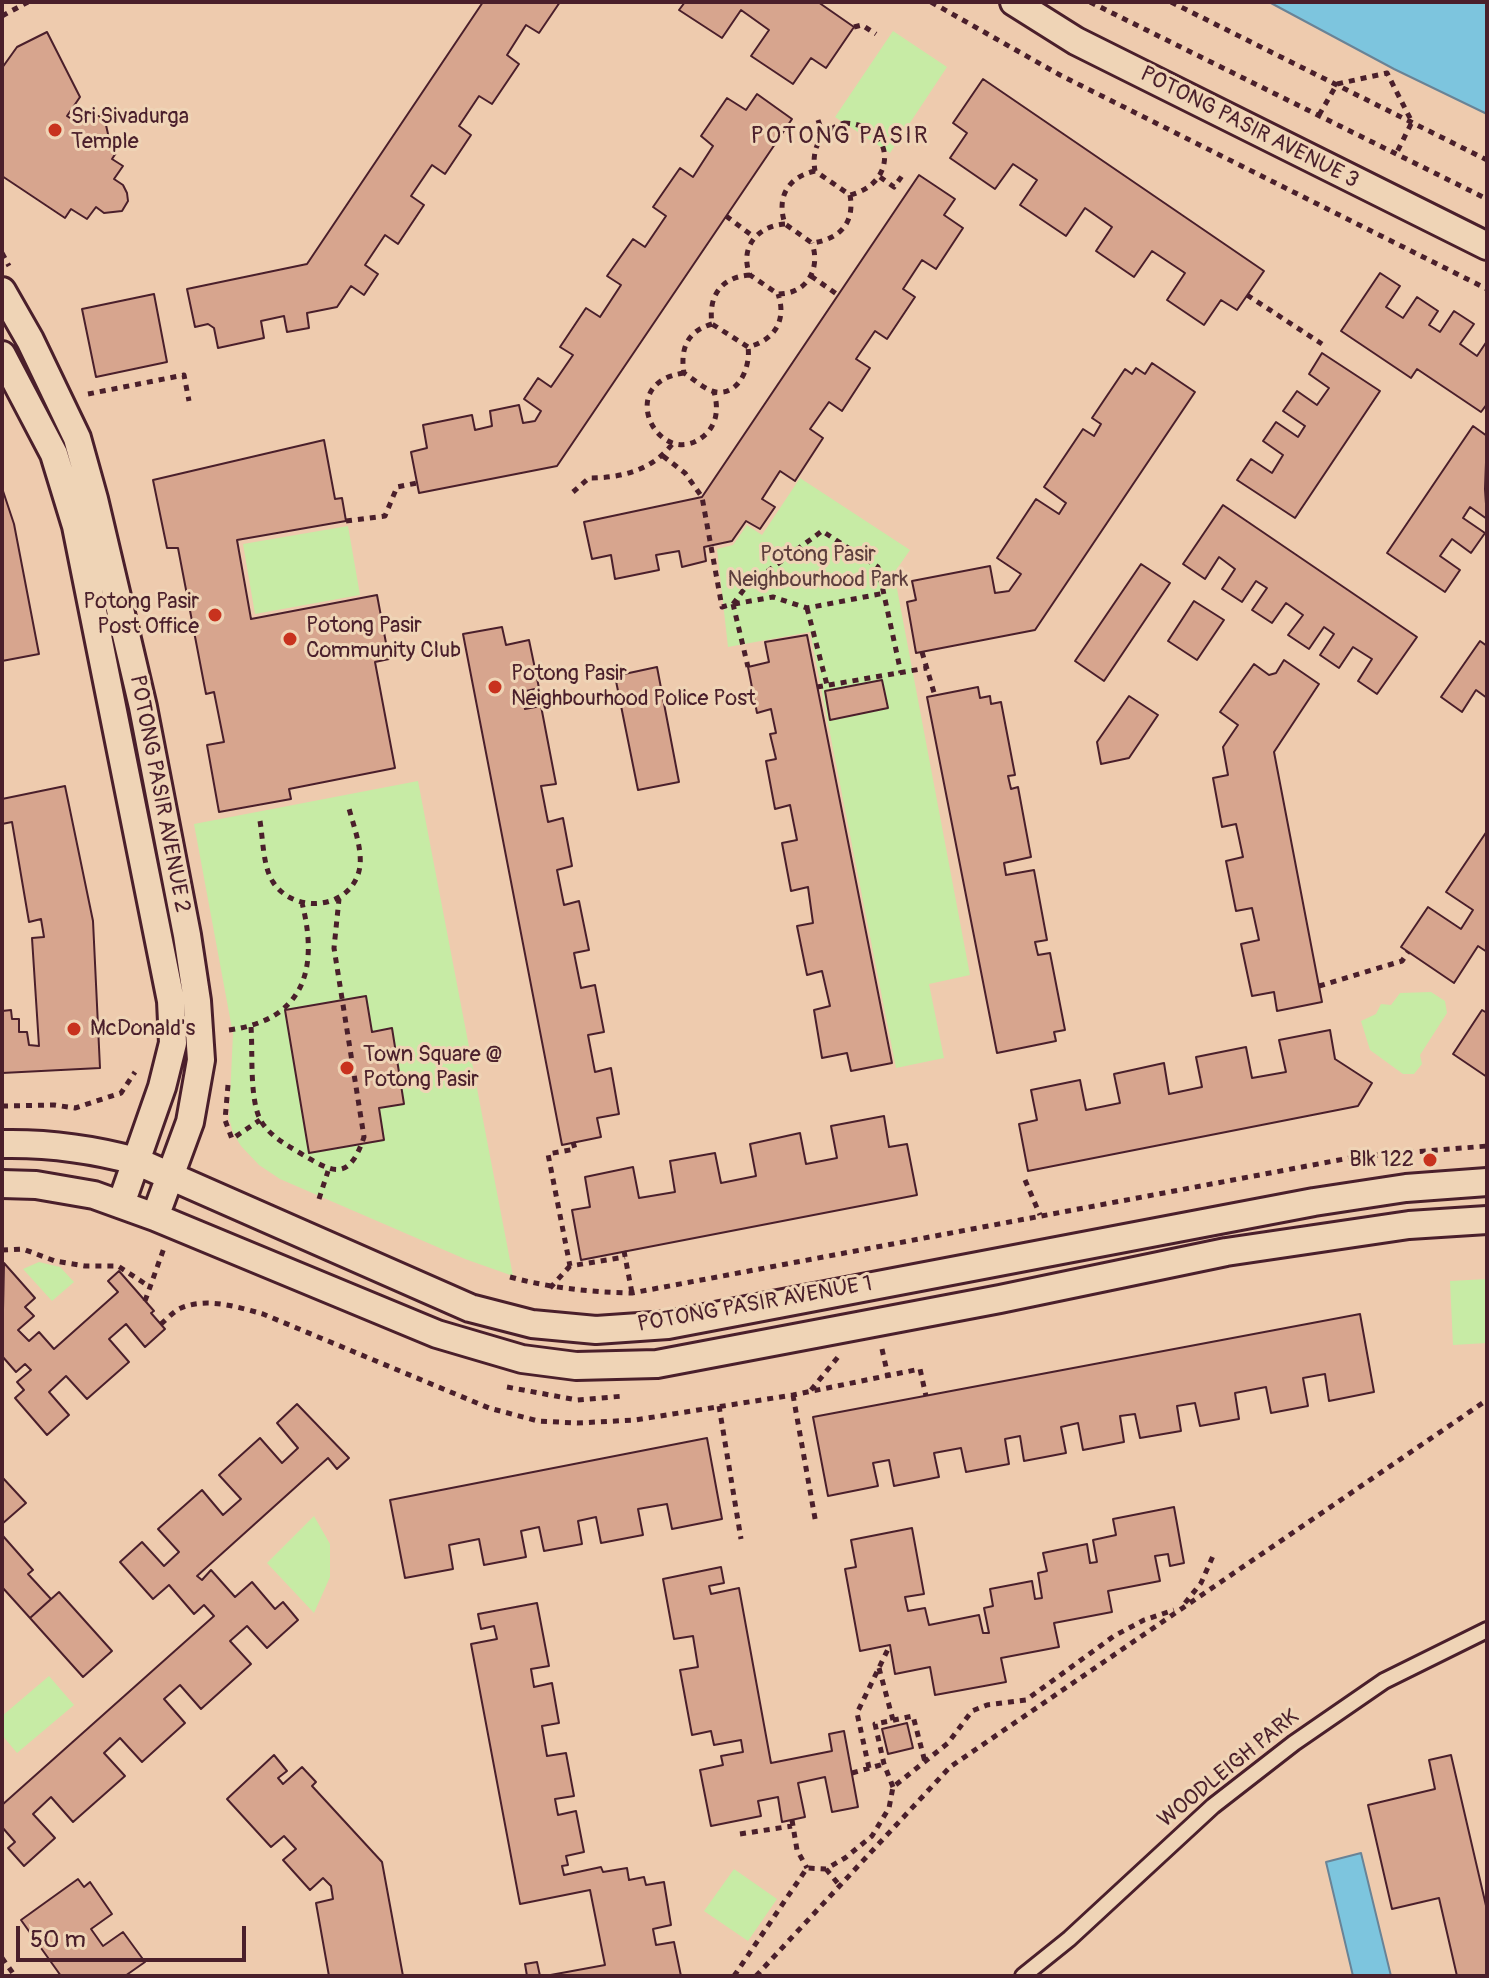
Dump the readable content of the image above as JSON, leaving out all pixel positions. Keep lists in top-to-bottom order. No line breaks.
{"streets":{"street":["POTONG PASIR AVENUE 3","POTONG PASIR AVENUE 2","POTONG PASIR AVENUE 1"],"lane":["WOODLEIGH PARK"]},"crossings":[["POTONG PASIR AVENUE 2","POTONG PASIR AVENUE 1"]],"districts":["POTONG PASIR"],"parks":["Potong Pasir Neighbourhood Park"],"places":["Sri Sivadurga Temple","Potong Pasir Post Office","Potong Pasir Community Club","Potong Pasir Neighbourhood Police Post","McDonald's","Town Square @ Potong Pasir","Blk 122"],"scale_bar":"50 m"}
